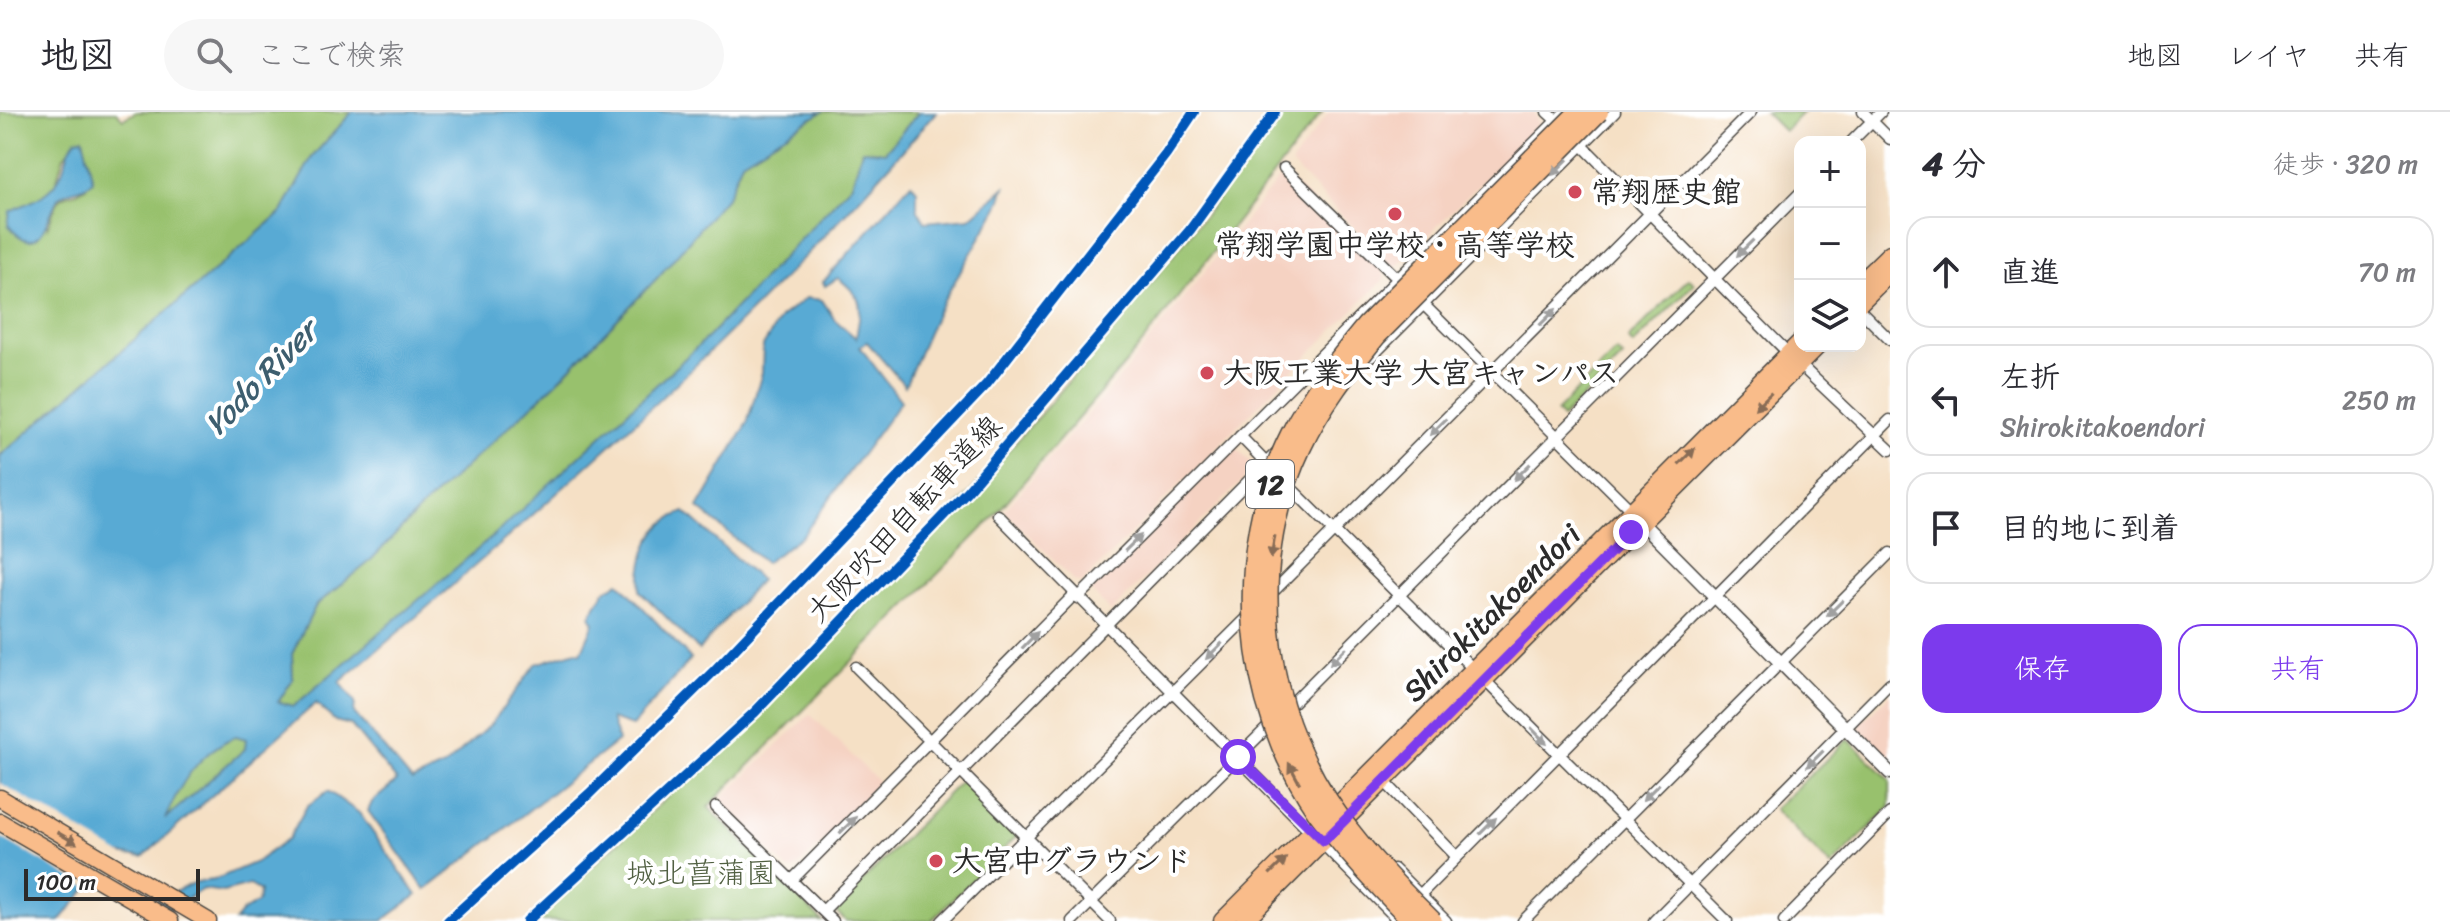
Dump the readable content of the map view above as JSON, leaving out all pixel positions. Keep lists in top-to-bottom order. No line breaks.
{"streets":{"highway":["12"],"main road":["Shirokitakoendori"],"cycle path":["大阪吹田自転車道線"]},"water":["Yodo River"],"parks":["城北菖蒲園"],"places":["常翔歴史館","常翔学園中学校・高等学校","大阪工業大学 大宮キャンパス","大宮中グラウンド"],"scale_bar":"100 m","page":{"header":"地図","search":"ここで検索","nav":["地図","レイヤ","共有"],"heading":["4 分","徒歩 · 320 m"],"map_buttons":["+","−"],"list":[["直進","70 m"],["左折","Shirokitakoendori","250 m"],"目的地に到着"],"buttons":["保存","共有"],"scale":"100 m"}}
